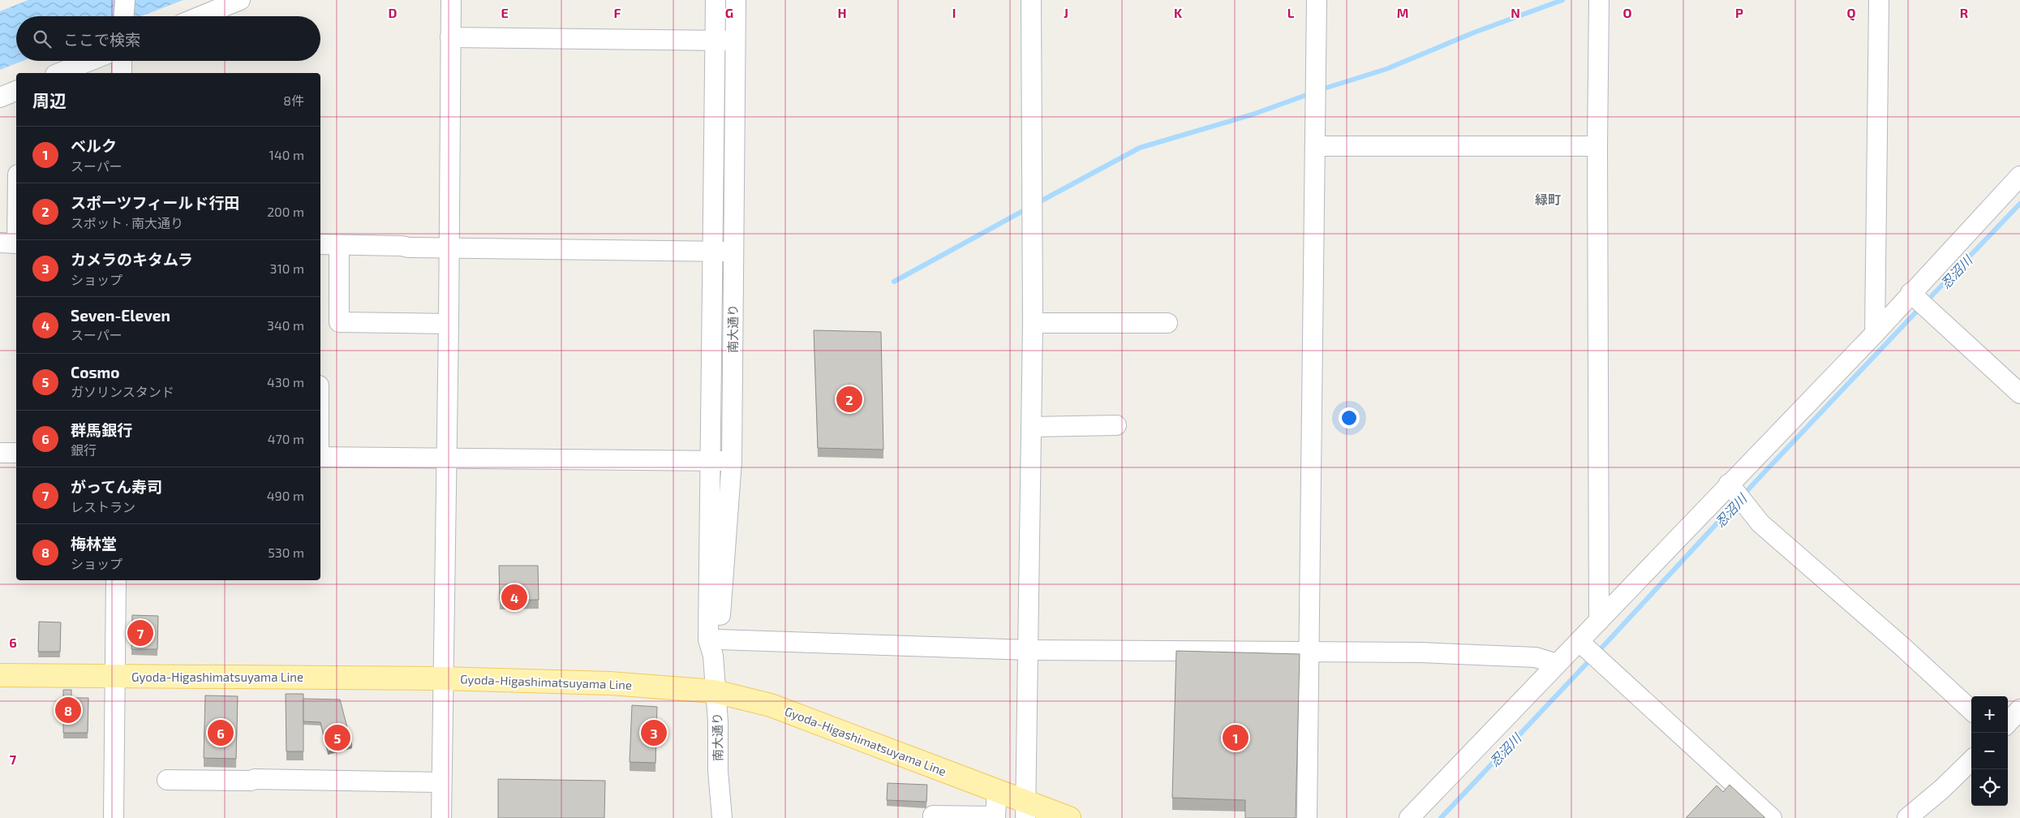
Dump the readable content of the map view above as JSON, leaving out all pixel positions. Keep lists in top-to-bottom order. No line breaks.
{"streets":{"main road":["Gyoda-Higashimatsuyama Line"],"street":["南大通り"]},"crossings":[["南大通り","Gyoda-Higashimatsuyama Line"]],"districts":["緑町"],"water":["忍沼川"],"page":{"search":"ここで検索","heading":["周辺","8件"],"list":[{"mark":"1","name":"ベルク","note":"スーパー","value":"140 m"},{"mark":"2","name":"スポーツフィールド行田","note":"スポット · 南大通り","value":"200 m"},{"mark":"3","name":"カメラのキタムラ","note":"ショップ","value":"310 m"},{"mark":"4","name":"Seven-Eleven","note":"スーパー","value":"340 m"},{"mark":"5","name":"Cosmo","note":"ガソリンスタンド","value":"430 m"},{"mark":"6","name":"群馬銀行","note":"銀行","value":"470 m"},{"mark":"7","name":"がってん寿司","note":"レストラン","value":"490 m"},{"mark":"8","name":"梅林堂","note":"ショップ","value":"530 m"}],"pins":["2","4","7","8","3","6","1","5"],"map_buttons":["+","−"]},"grid":{"columns":["D","E","F","G","H","I","J","K","L","M","N","O","P","Q","R"],"rows":["6","7"]}}
